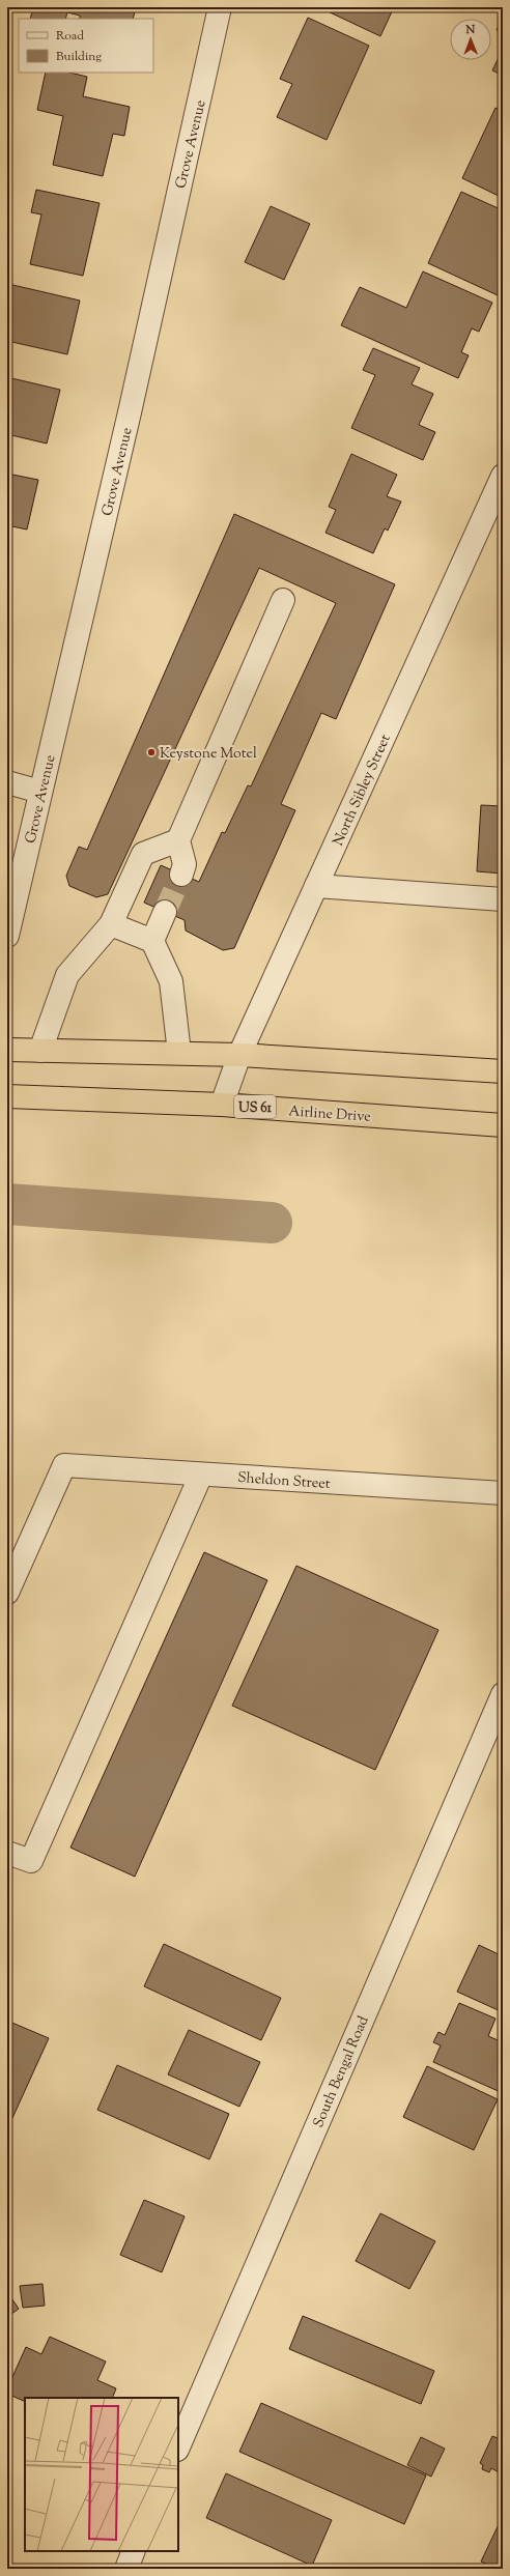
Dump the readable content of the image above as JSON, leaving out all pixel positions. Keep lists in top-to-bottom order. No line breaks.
{"streets":{"highway":["US 61","Airline Drive"],"street":["Grove Avenue","North Sibley Street","Sheldon Street","South Bengal Road"]},"crossings":[["North Sibley Street","Airline Drive"]],"places":["Keystone Motel"],"legend":["Road","Building"],"north":"top"}
